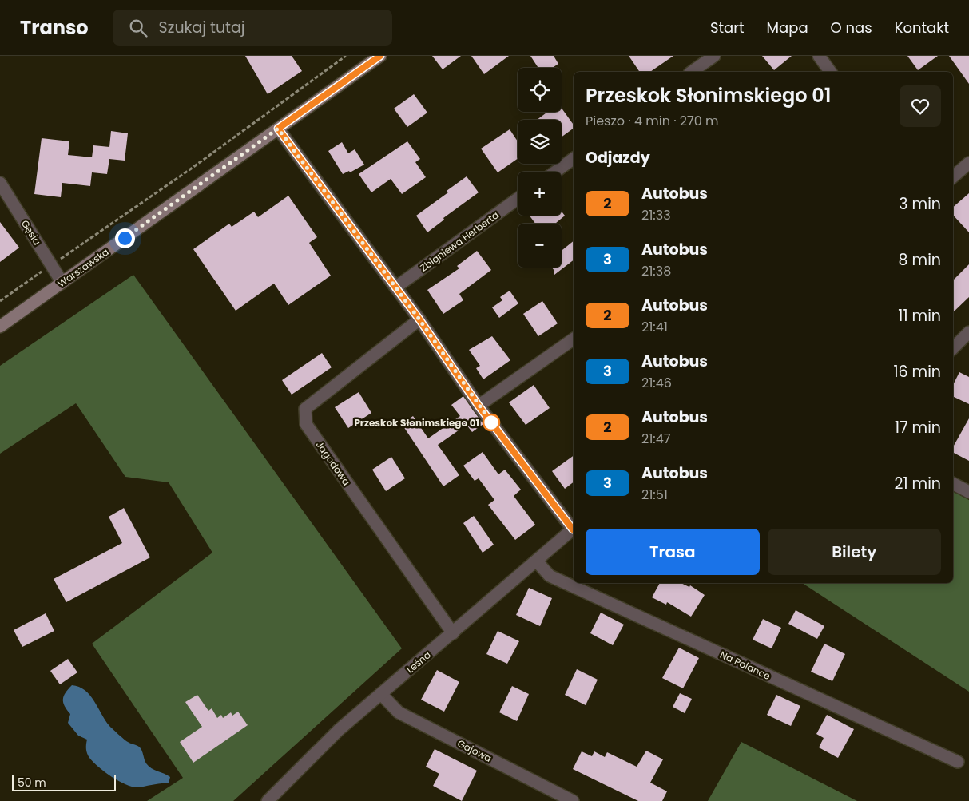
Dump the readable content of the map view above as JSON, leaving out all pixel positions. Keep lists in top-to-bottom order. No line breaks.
{"streets":{"street":["Gęsia","Zbigniewa Herberta","Warszawska","Jagodowa","Leśna","Na Polance","Gajowa"]},"crossings":[["Gęsia","Warszawska"],["Jagodowa","Leśna"],["Leśna","Na Polance"],["Leśna","Gajowa"]],"places":["Przeskok Słonimskiego 01"],"lines":["bus line 2"],"scale_bar":"50 m","page":{"header":"Transo","search":"Szukaj tutaj","nav":["Start","Mapa","O nas","Kontakt"],"map_buttons":["+","−"],"heading":[["Przeskok Słonimskiego 01","Pieszo · 4 min · 270 m"],"Odjazdy"],"list":[{"mark":"2","name":"Autobus","note":"21:33","value":"3 min"},{"mark":"3","name":"Autobus","note":"21:38","value":"8 min"},{"mark":"2","name":"Autobus","note":"21:41","value":"11 min"},{"mark":"3","name":"Autobus","note":"21:46","value":"16 min"},{"mark":"2","name":"Autobus","note":"21:47","value":"17 min"},{"mark":"3","name":"Autobus","note":"21:51","value":"21 min"}],"buttons":["Trasa","Bilety"],"scale":"50 m"}}
